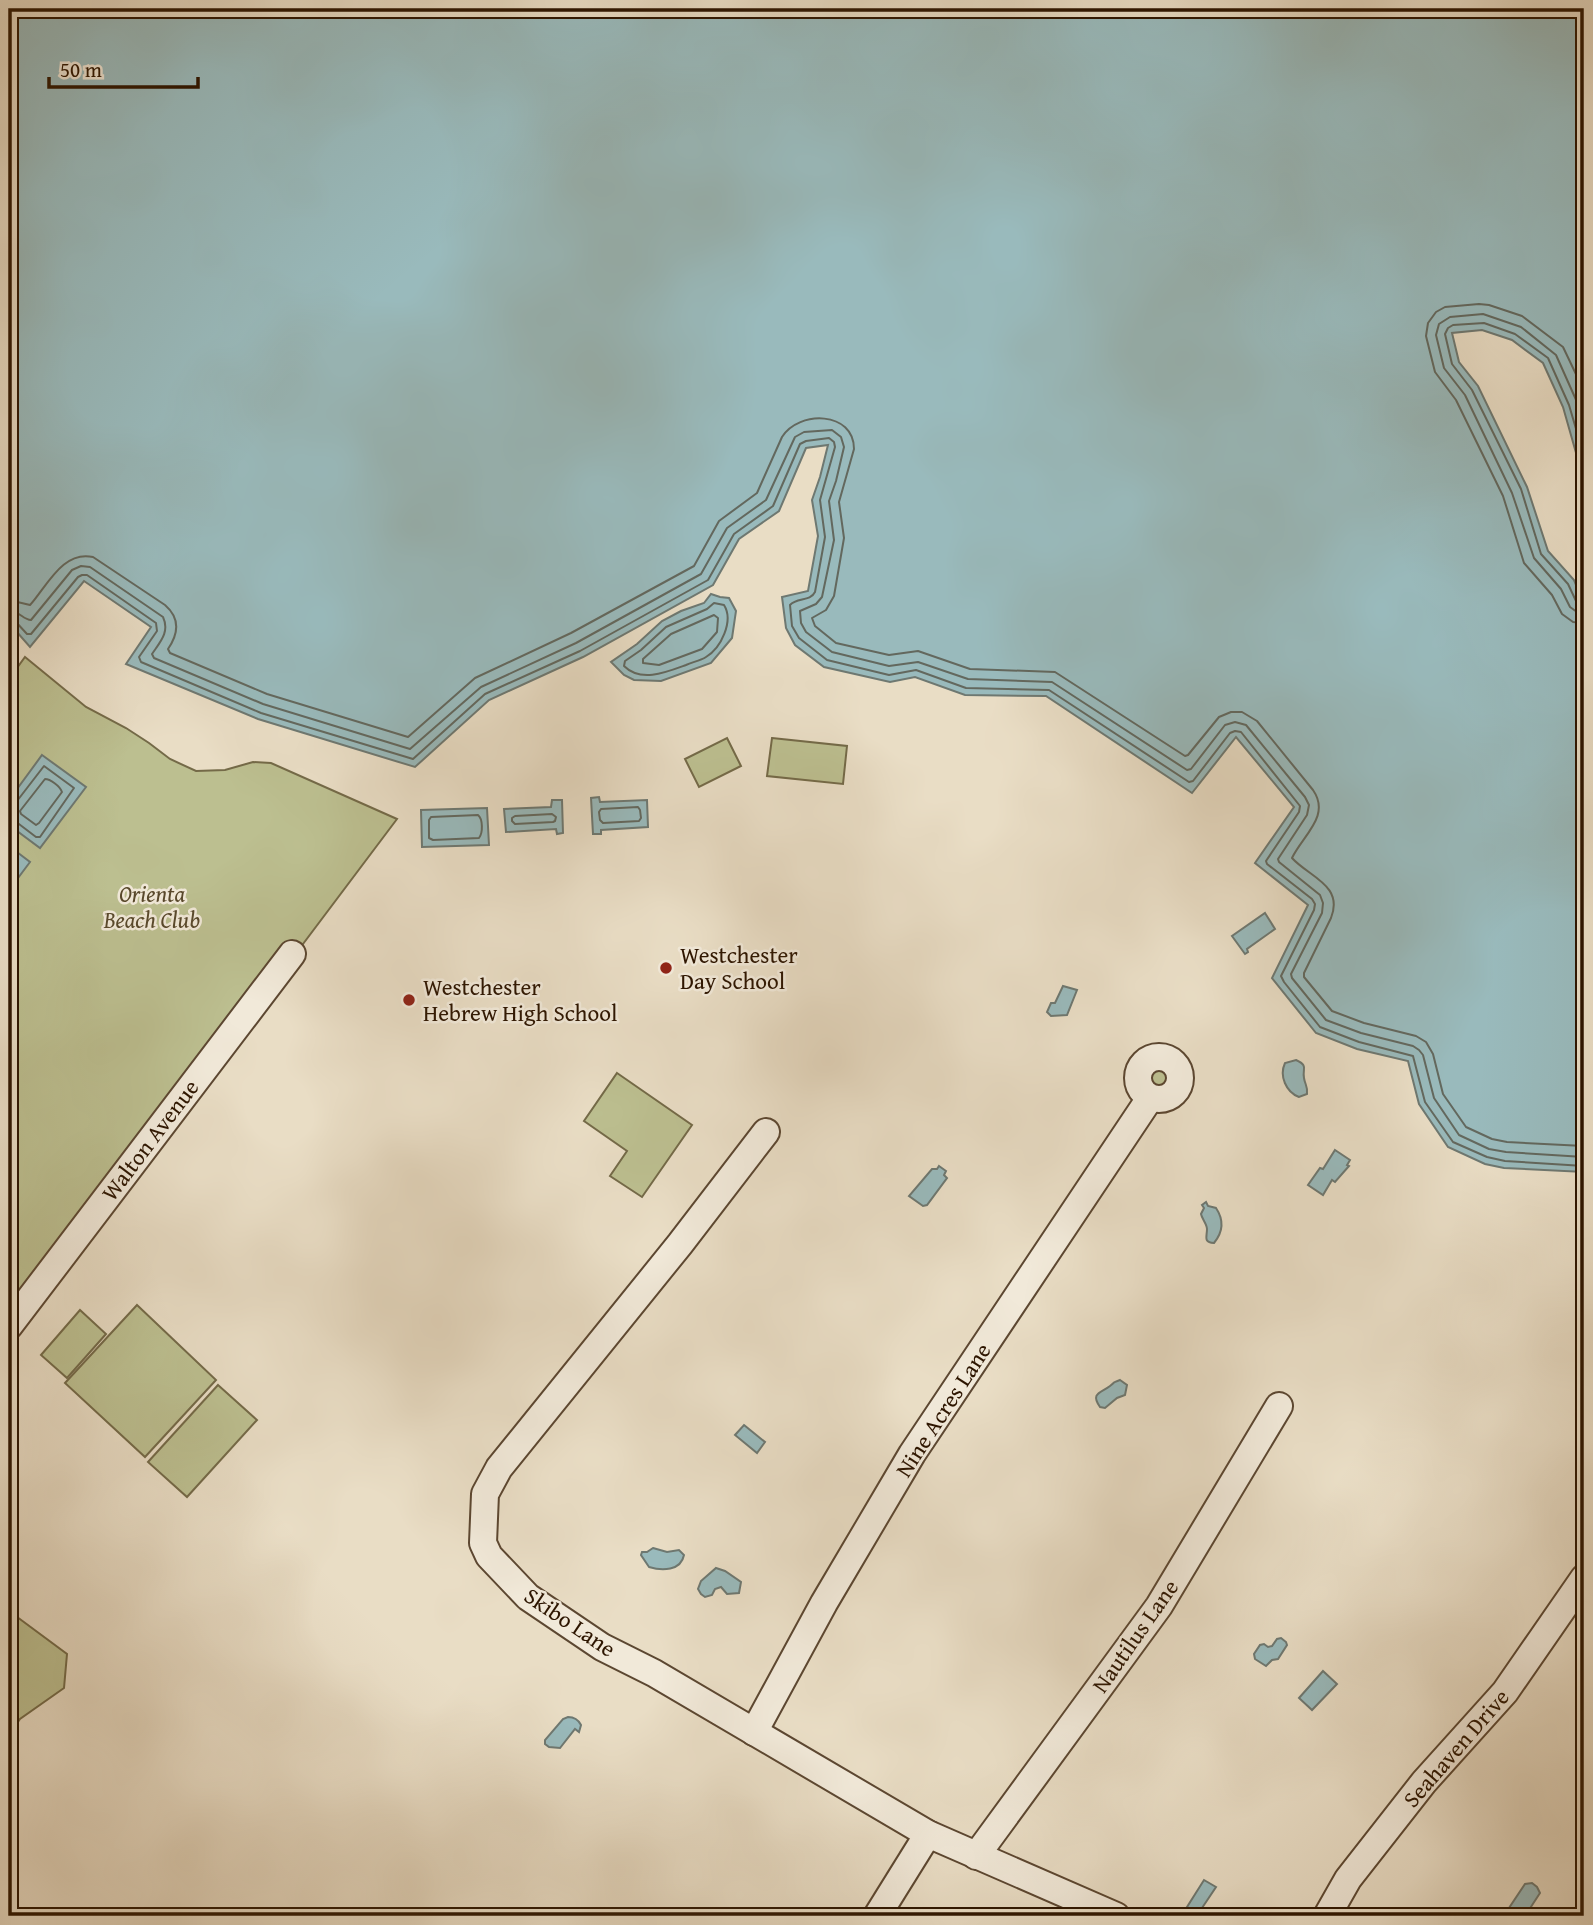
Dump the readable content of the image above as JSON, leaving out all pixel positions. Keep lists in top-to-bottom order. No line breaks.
{"streets":{"street":["Walton Avenue","Nine Acres Lane","Skibo Lane","Nautilus Lane","Seahaven Drive"]},"crossings":[["Nine Acres Lane","Skibo Lane"],["Skibo Lane","Nautilus Lane"]],"parks":["Orienta Beach Club"],"places":["Westchester Day School","Westchester Hebrew High School"],"scale_bar":"50 m"}
